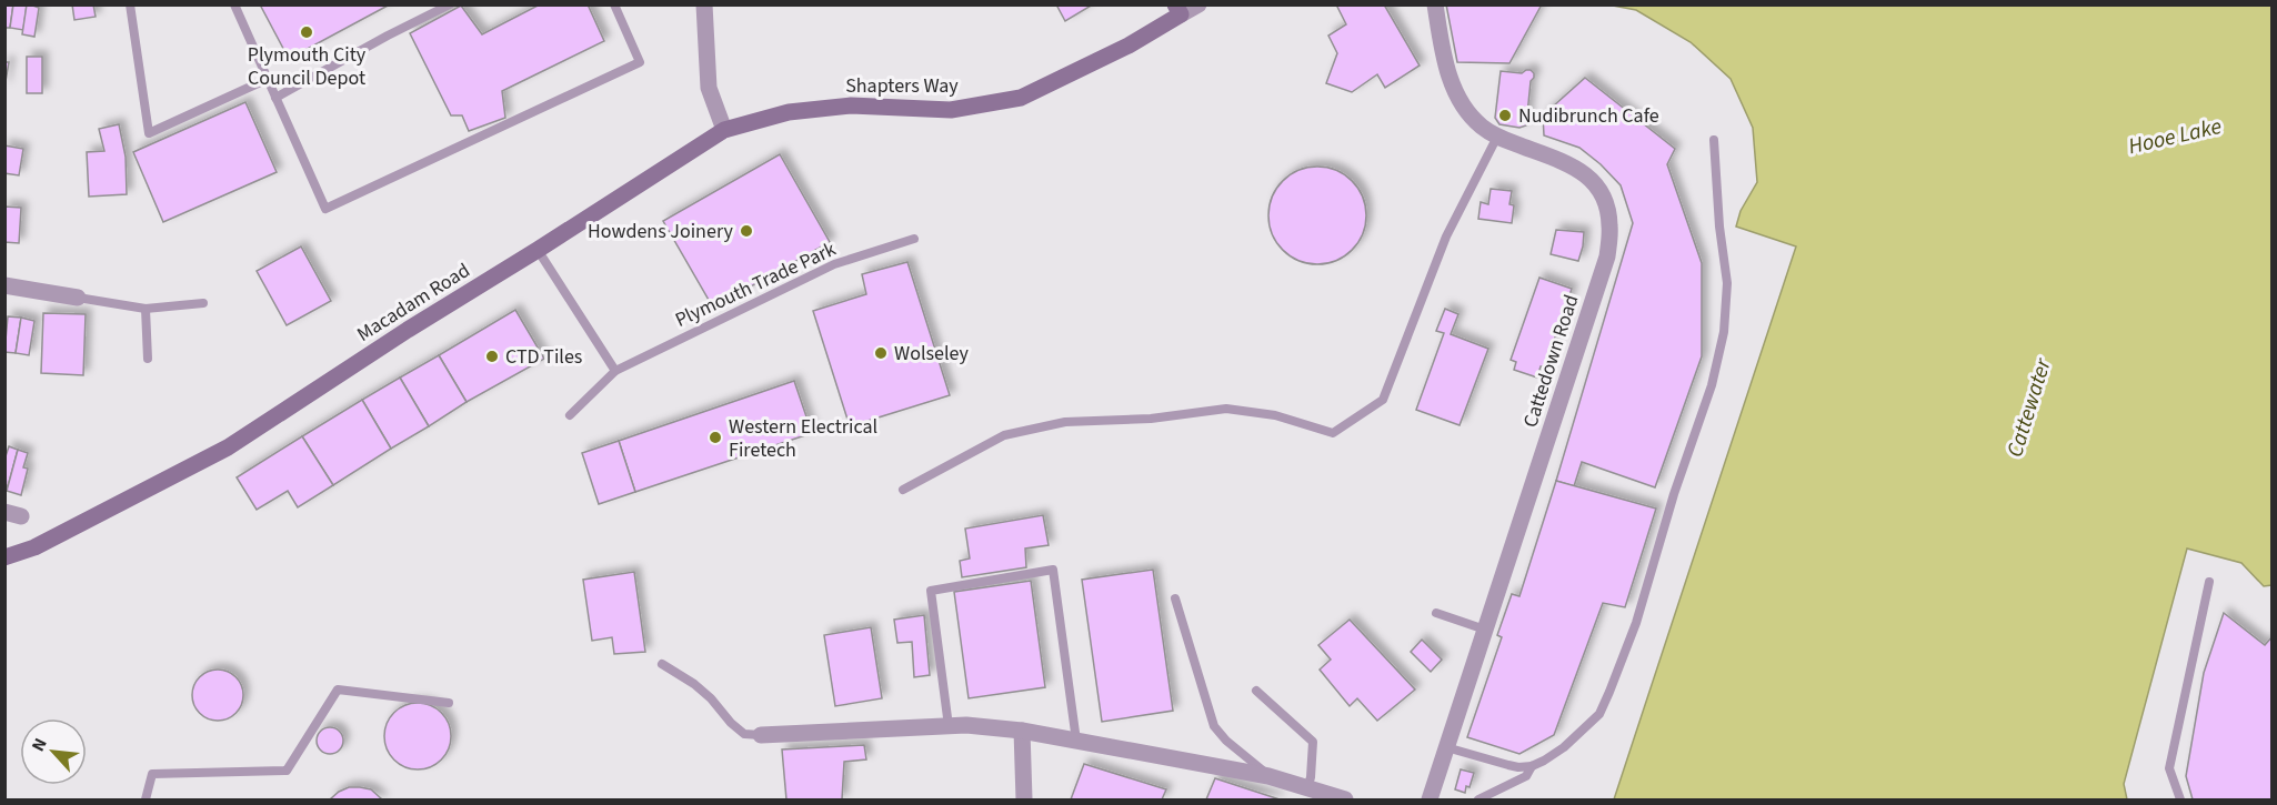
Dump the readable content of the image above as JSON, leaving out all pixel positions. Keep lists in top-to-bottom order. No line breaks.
{"streets":{"street":["Shapters Way","Macadam Road","Cattedown Road"],"lane":["Plymouth Trade Park"]},"crossings":[["Shapters Way","Macadam Road"]],"water":["Hooe Lake","Cattewater"],"places":["Plymouth City Council Depot","Nudibrunch Cafe","Howdens Joinery","Wolseley","CTD Tiles","Western Electrical Firetech"],"north":"top left"}
